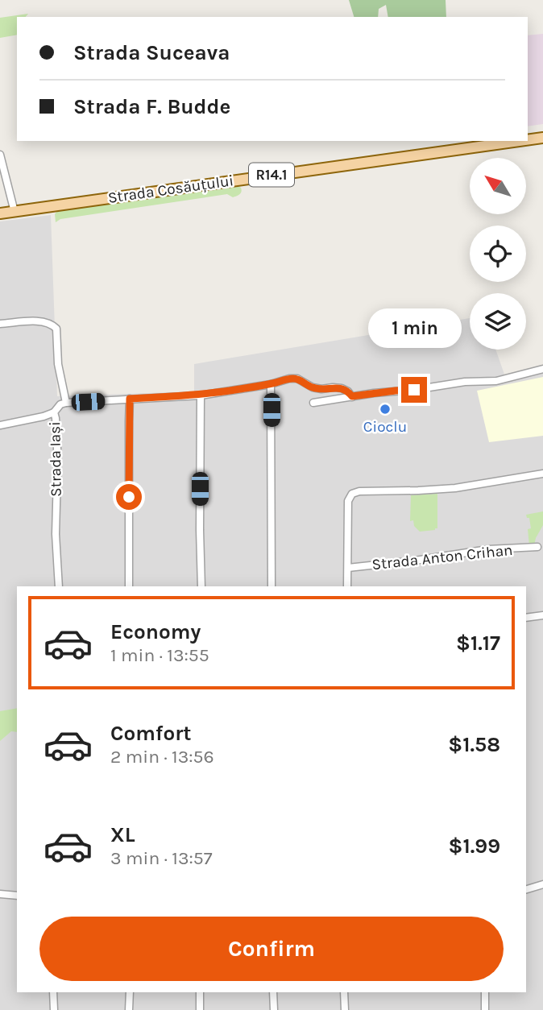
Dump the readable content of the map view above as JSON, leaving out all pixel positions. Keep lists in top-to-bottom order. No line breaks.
{"streets":{"main road":["R14.1","Strada Cosăuțului"],"street":["Strada Iași","Strada Anton Crihan"]},"places":["Cioclu"],"north":"top left","page":{"banner":["Strada Suceava","Strada F. Budde"],"bubble":"1 min","list":[{"name":"Economy","note":"1 min · 13:55","value":"$1.17"},{"name":"Comfort","note":"2 min · 13:56","value":"$1.58"},{"name":"XL","note":"3 min · 13:57","value":"$1.99"}],"buttons":"Confirm"}}
